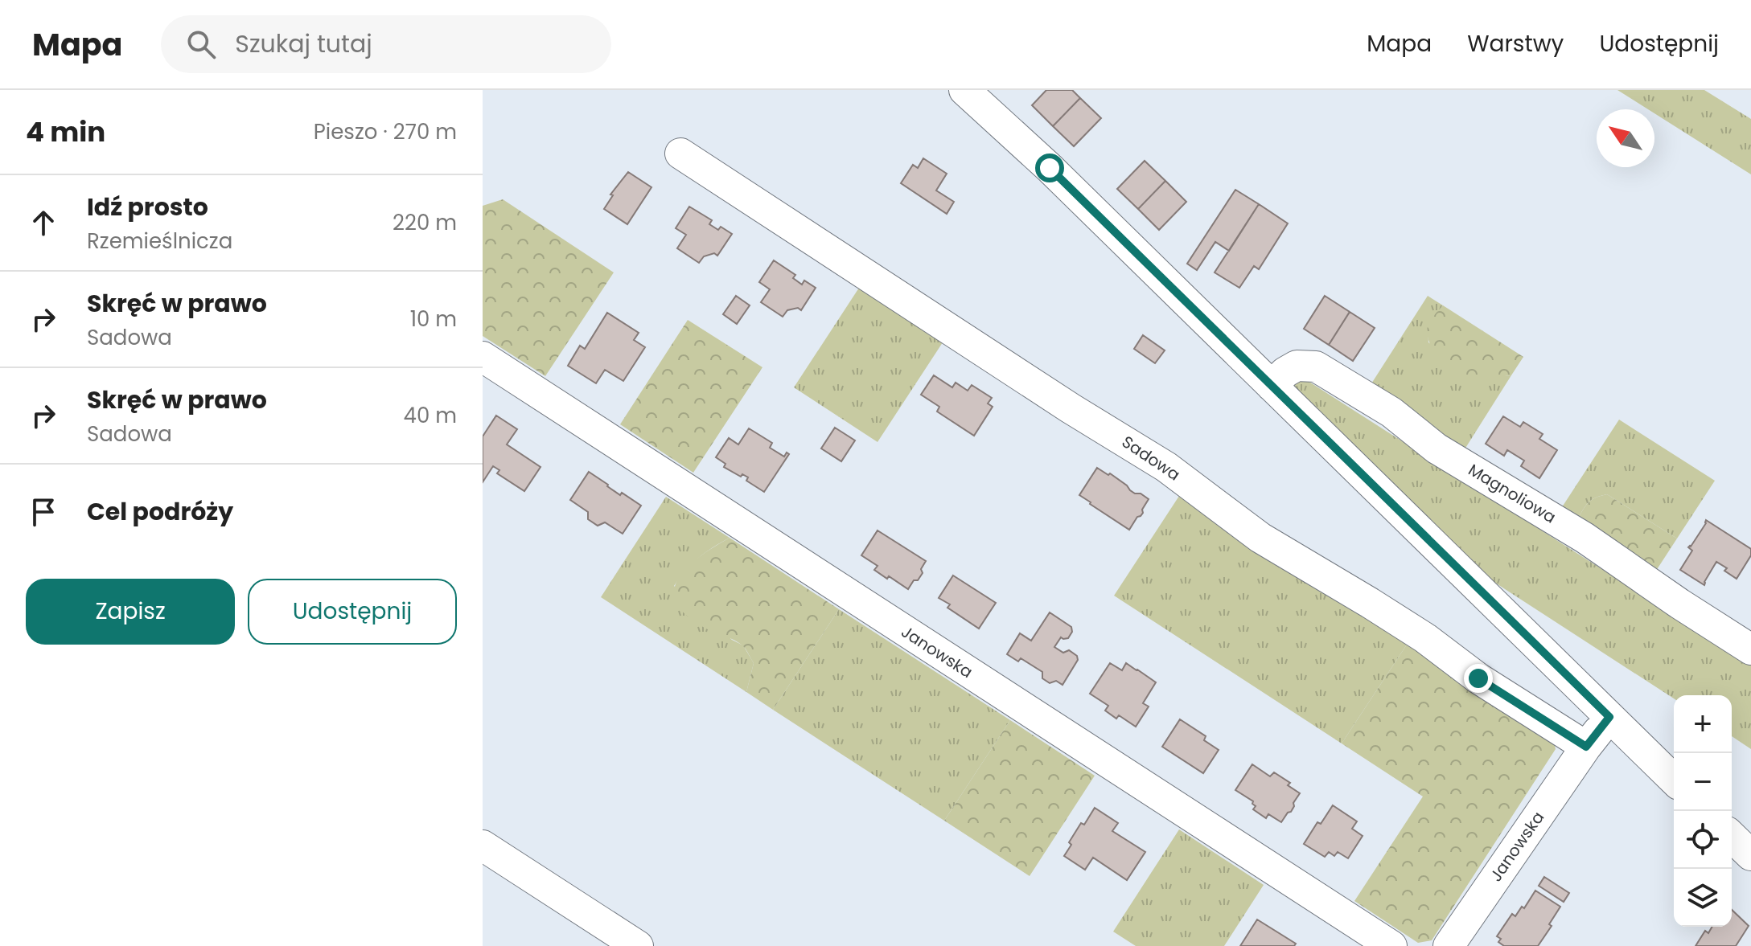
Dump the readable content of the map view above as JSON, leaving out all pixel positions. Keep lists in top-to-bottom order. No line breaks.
{"streets":{"street":["Sadowa","Magnoliowa","Janowska"]},"crossings":[["Sadowa","Janowska"]],"north":"top left","page":{"header":"Mapa","search":"Szukaj tutaj","nav":["Mapa","Warstwy","Udostępnij"],"heading":["4 min","Pieszo · 270 m"],"list":[["Idź prosto","Rzemieślnicza","220 m"],["Skręć w prawo","Sadowa","10 m"],["Skręć w prawo","Sadowa","40 m"],"Cel podróży"],"buttons":["Zapisz","Udostępnij"],"map_buttons":["+","−"]}}
